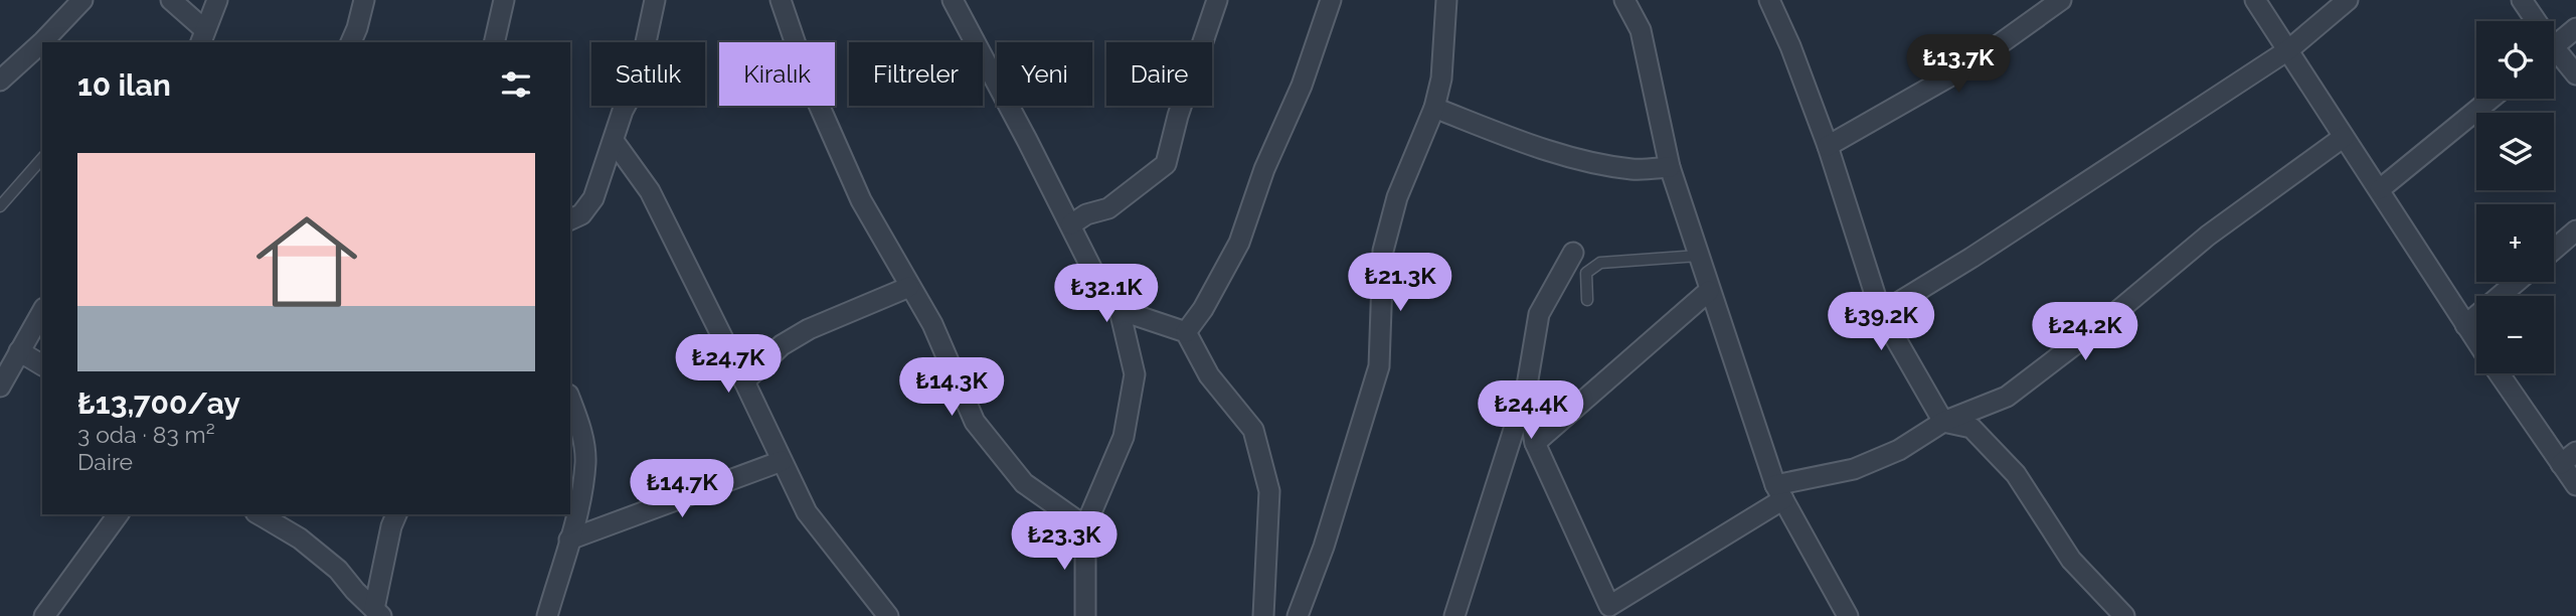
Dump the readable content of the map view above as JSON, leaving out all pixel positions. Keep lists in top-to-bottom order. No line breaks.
{"page":{"map_buttons":["+","−"],"price":["₺13.7K","₺21.3K","₺32.1K","₺39.2K","₺24.2K","₺24.7K","₺14.3K","₺24.4K","₺14.7K","₺23.3K"],"chip":["Satılık","Kiralık","Filtreler","Yeni","Daire"],"heading":"10 ilan","list":[{"name":"₺13,700/ay","note":"3 oda · 83 m² · Daire"}]}}
